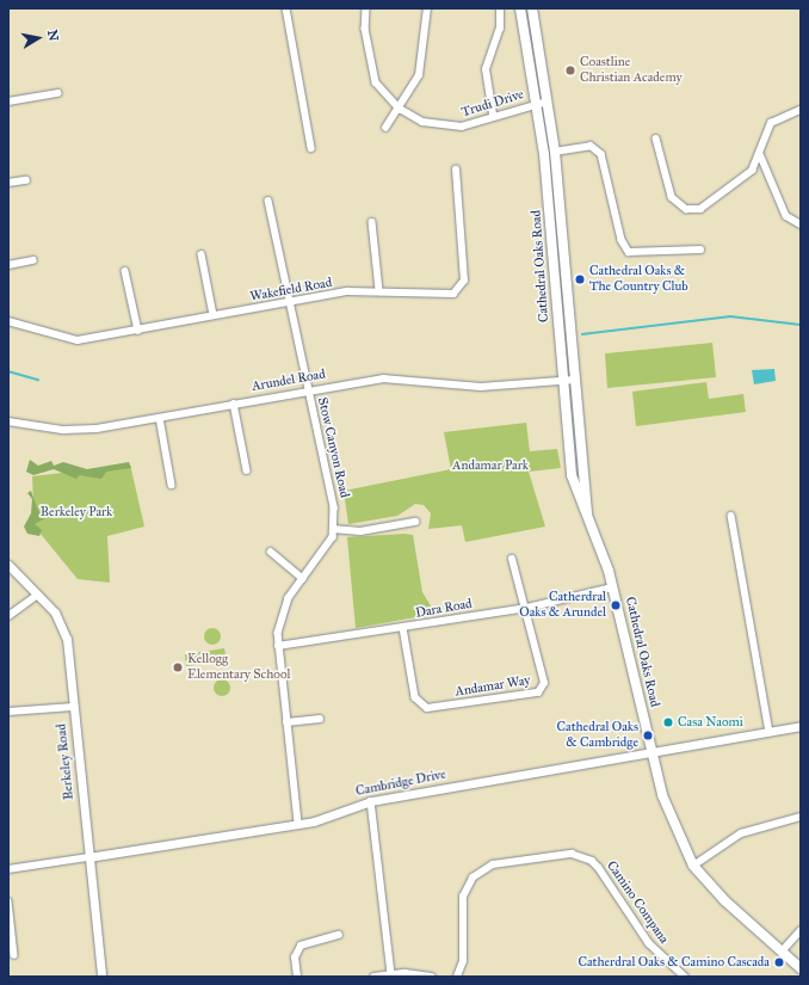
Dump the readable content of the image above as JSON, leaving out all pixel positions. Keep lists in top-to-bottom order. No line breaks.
{"streets":{"main road":["Cathedral Oaks Road"],"street":["Trudi Drive","Wakefield Road","Arundel Road","Stow Canyon Road","Dara Road","Andamar Way","Berkeley Road","Cambridge Drive","Camino Compana"]},"crossings":[["Trudi Drive","Cathedral Oaks Road"],["Cathedral Oaks Road","Arundel Road"],["Cathedral Oaks Road","Dara Road"],["Cathedral Oaks Road","Cambridge Drive"],["Wakefield Road","Stow Canyon Road"],["Arundel Road","Stow Canyon Road"],["Stow Canyon Road","Dara Road"],["Stow Canyon Road","Cambridge Drive"],["Dara Road","Andamar Way"],["Berkeley Road","Cambridge Drive"]],"parks":["Andamar Park","Berkeley Park"],"places":["Coastline Christian Academy","Cathedral Oaks & The Country Club","Catherdral Oaks & Arundel","Kellogg Elementary School","Casa Naomi","Cathedral Oaks & Cambridge","Catherdral Oaks & Camino Cascada"],"north":"right"}
